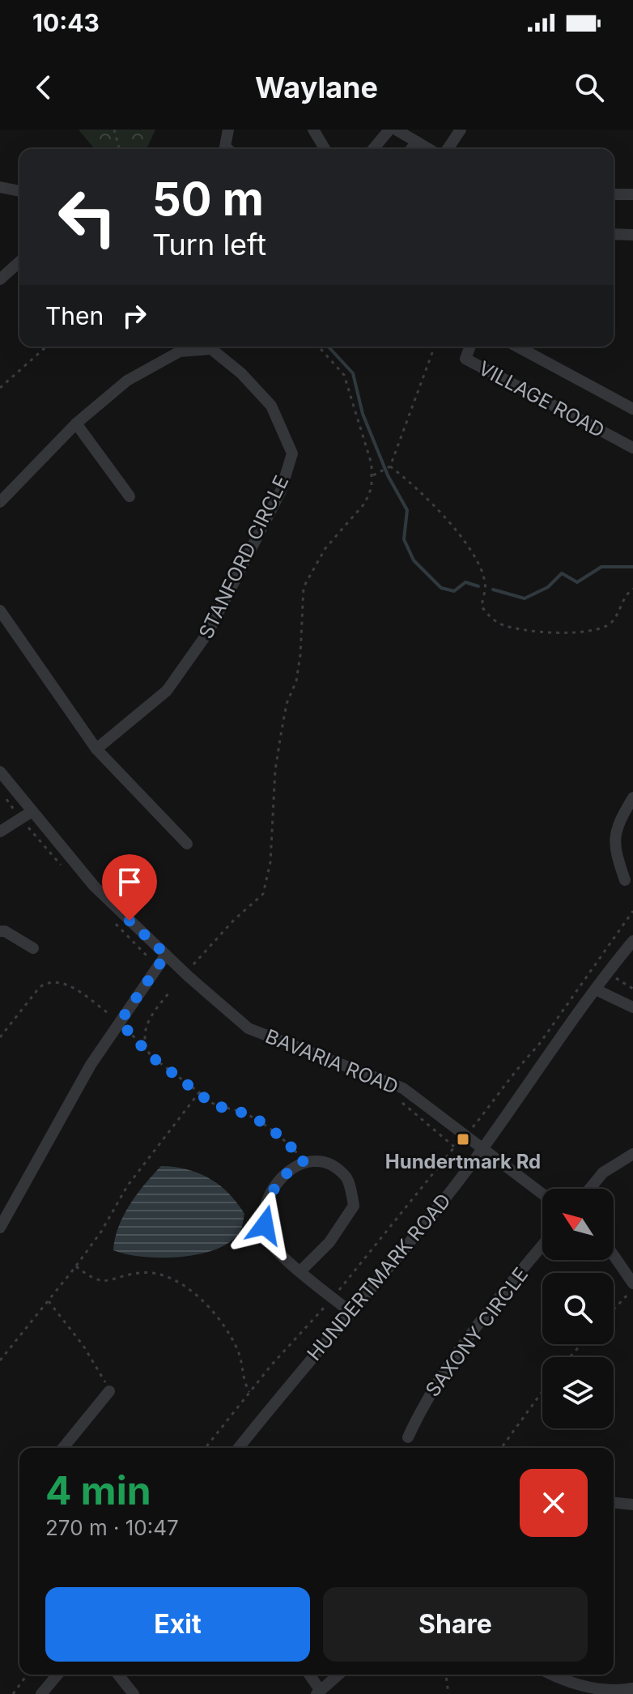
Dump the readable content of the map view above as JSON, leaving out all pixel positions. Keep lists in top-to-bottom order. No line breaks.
{"streets":{"street":["VILLAGE ROAD","STANFORD CIRCLE","BAVARIA ROAD","HUNDERTMARK ROAD","SAXONY CIRCLE"]},"crossings":[["BAVARIA ROAD","HUNDERTMARK ROAD"]],"places":{"transit":["Hundertmark Rd"]},"north":"top left","page":{"status":"10:43","header":"Waylane","turn":["50 m","Turn left"],"then":"Then","heading":["4 min","270 m · 10:47"],"buttons":["Exit","Share"]}}
